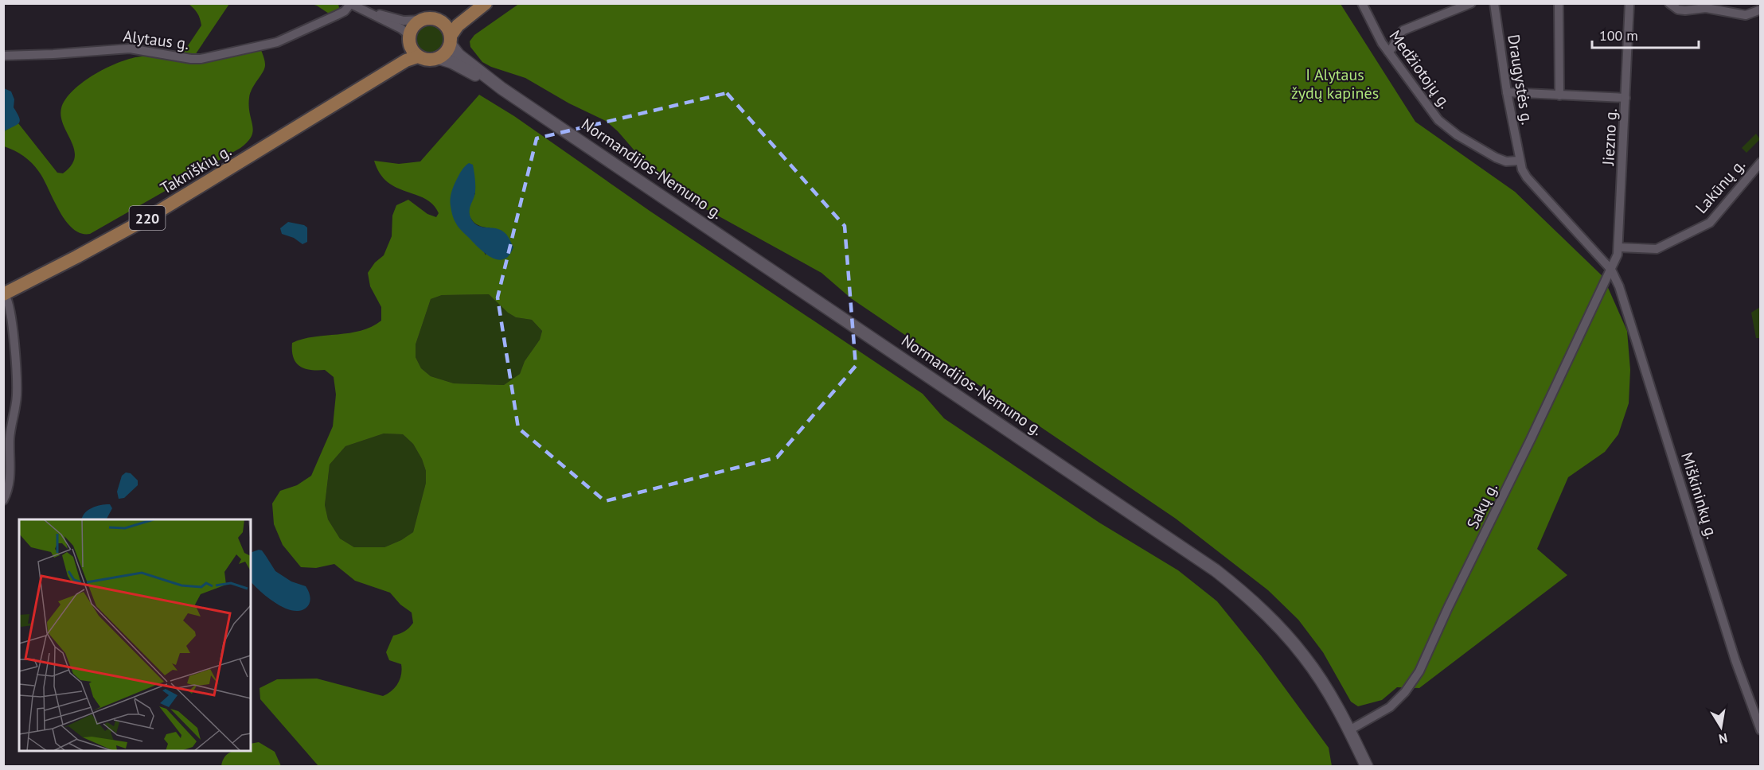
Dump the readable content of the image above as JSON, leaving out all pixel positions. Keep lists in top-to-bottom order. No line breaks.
{"streets":{"main road":["Normandijos-Nemuno g.","Takniškių g.","220"],"street":["Alytaus g.","Medžiotojų g.","Draugystės g.","Jiezno g.","Lakūnų g.","Miškininkų g.","Sakų g."]},"crossings":[["Medžiotojų g.","Draugystės g."],["Jiezno g.","Lakūnų g."],["Jiezno g.","Miškininkų g."],["Jiezno g.","Sakų g."],["Normandijos-Nemuno g.","220"],["Normandijos-Nemuno g.","Sakų g."],["Takniškių g.","220"],["Miškininkų g.","Sakų g."]],"parks":["I Alytaus žydų kapinės"],"scale_bar":"100 m","north":"bottom"}
